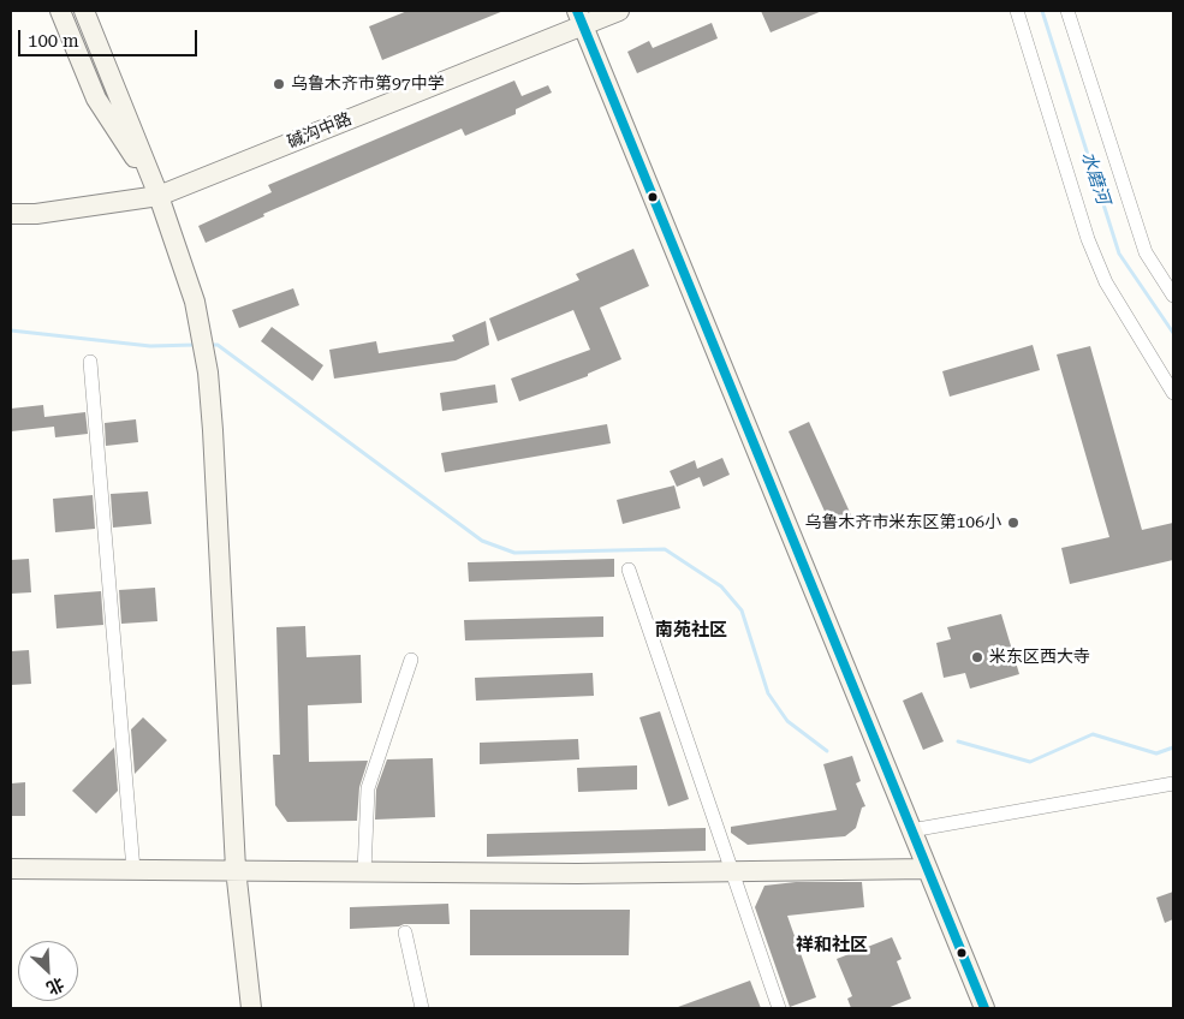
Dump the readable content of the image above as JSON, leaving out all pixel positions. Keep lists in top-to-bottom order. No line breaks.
{"streets":{"street":["碱沟中路"]},"districts":["南苑社区","祥和社区"],"water":["水磨河"],"places":["乌鲁木齐市第97中学","乌鲁木齐市米东区第106小","米东区西大寺"],"scale_bar":"100 m","north":"bottom right"}
